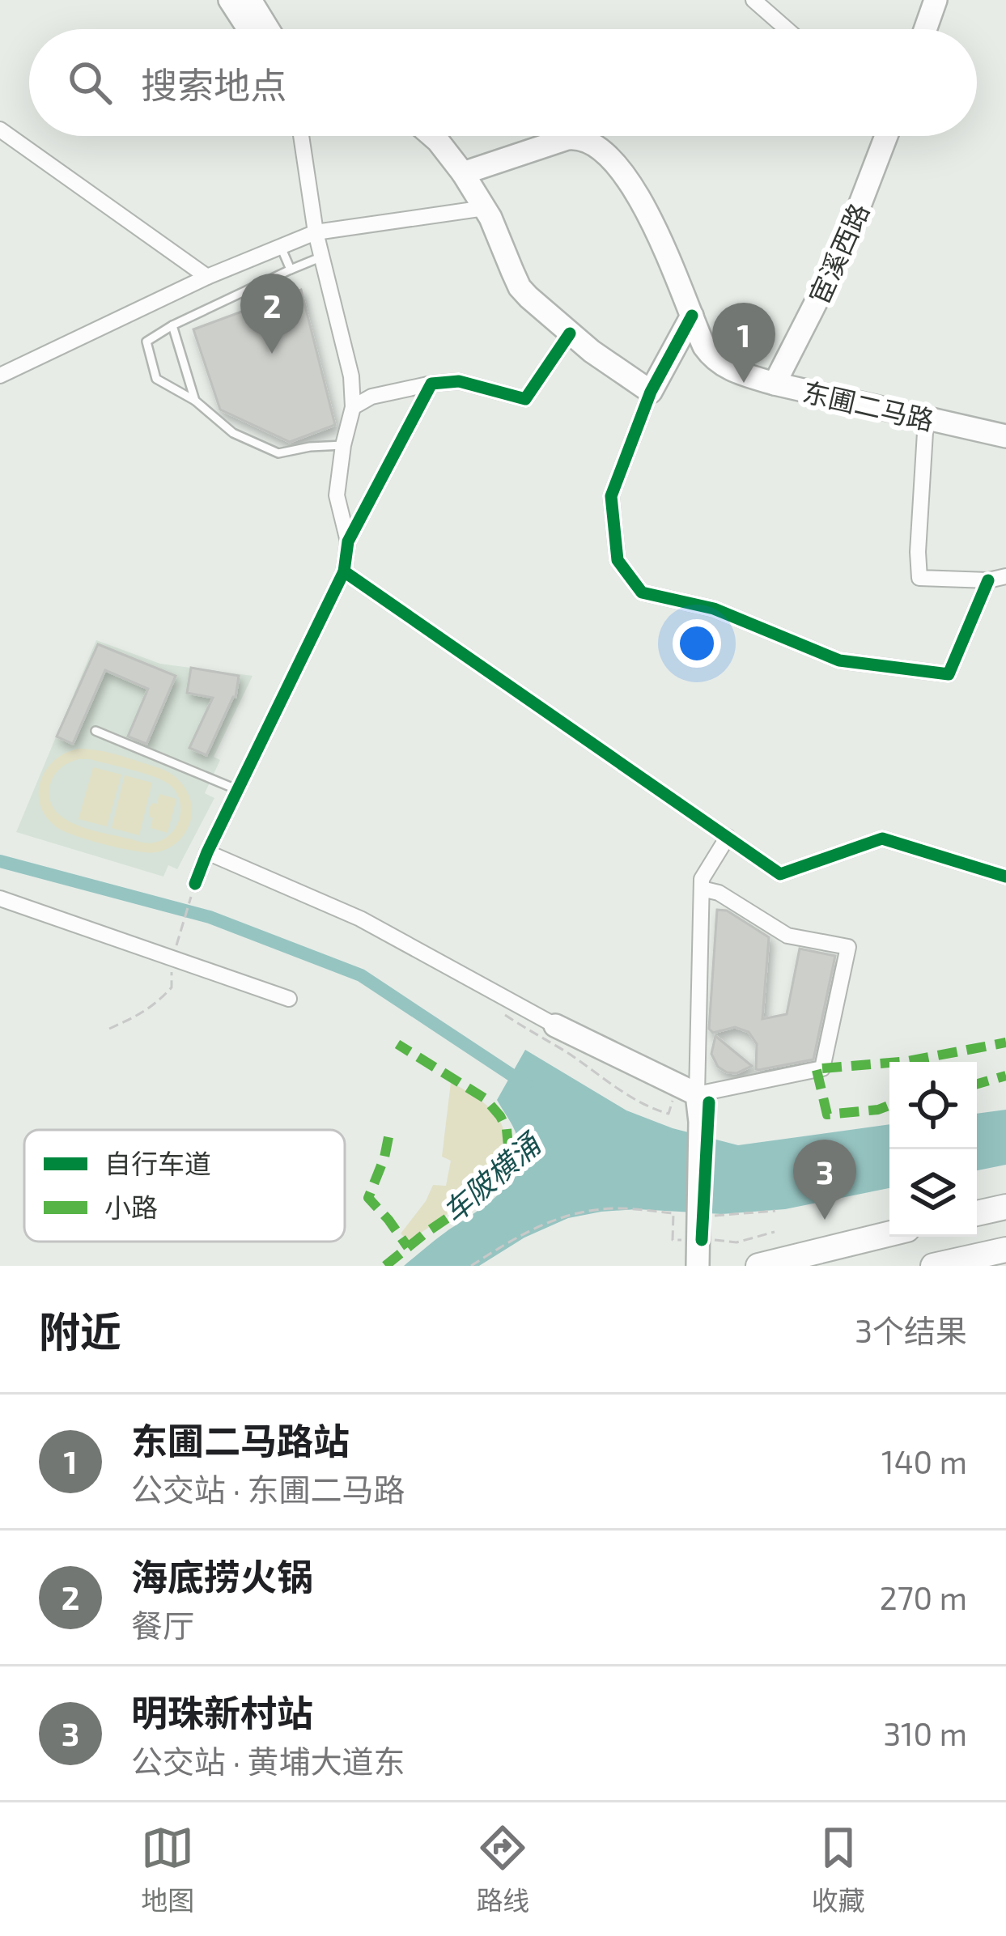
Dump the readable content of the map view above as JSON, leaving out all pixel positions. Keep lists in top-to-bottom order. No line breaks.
{"streets":{"street":["宦溪西路","东圃二马路"]},"crossings":[["宦溪西路","东圃二马路"]],"water":["车陂横涌"],"legend":["自行车道","小路"],"page":{"search":"搜索地点","pins":["2","1","3"],"heading":["附近","3个结果"],"list":[{"mark":"1","name":"东圃二马路站","note":"公交站 · 东圃二马路","value":"140 m"},{"mark":"2","name":"海底捞火锅","note":"餐厅","value":"270 m"},{"mark":"3","name":"明珠新村站","note":"公交站 · 黄埔大道东","value":"310 m"}],"nav":["地图","路线","收藏"]}}
